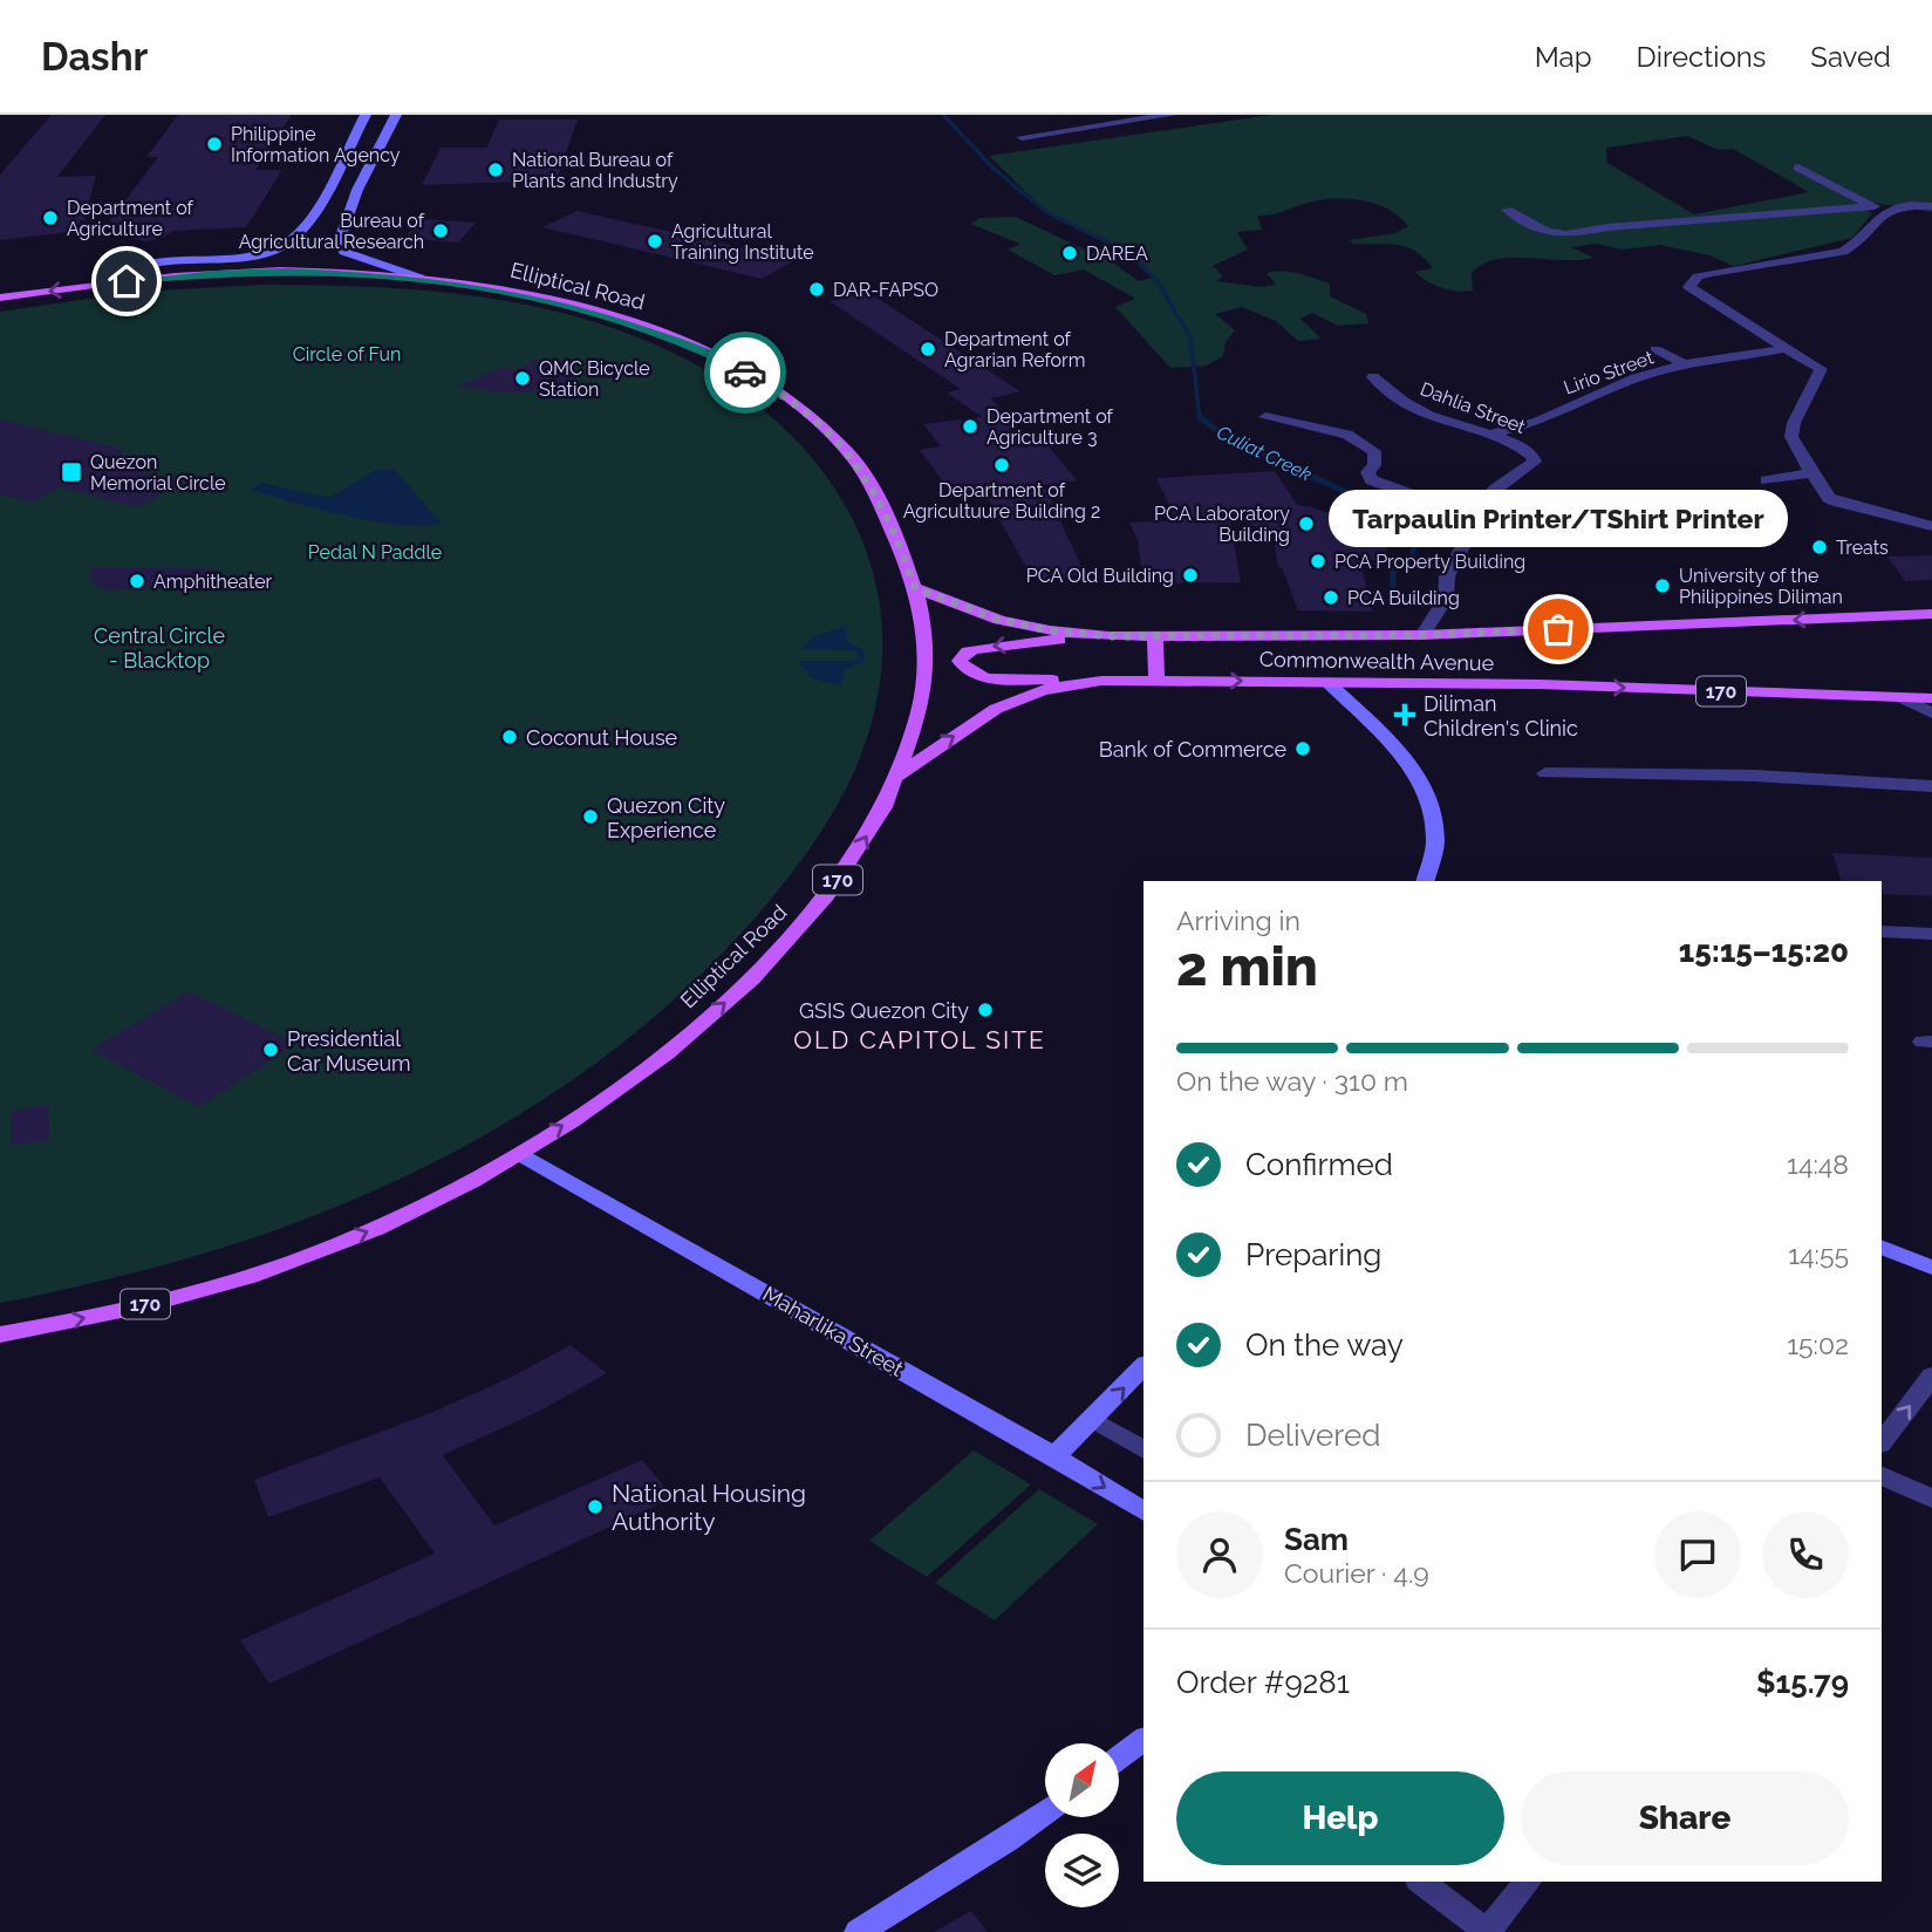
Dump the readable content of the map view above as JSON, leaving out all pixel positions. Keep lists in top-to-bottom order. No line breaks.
{"streets":{"main road":["Elliptical Road","Commonwealth Avenue","170","Maharlika Street"],"street":["Lirio Street","Dahlia Street"]},"crossings":[["Elliptical Road","Commonwealth Avenue"],["Elliptical Road","Maharlika Street"],["Lirio Street","Dahlia Street"]],"districts":["OLD CAPITOL SITE"],"water":["Culiat Creek"],"parks":["Circle of Fun","Pedal N Paddle","Central Circle - Blacktop"],"places":{"other":["Philippine Information Agency","National Bureau of Plants and Industry","Department of Agriculture","Bureau of Agricultural Research","Agricultural Training Institute","DAREA","DAR-FAPSO","Department of Agrarian Reform","QMC Bicycle Station","Department of Agriculture 3","Department of Agricultuure Building 2","PCA Laboratory Building","Treats","PCA Property Building","PCA Old Building","Amphitheater","University of the Philippines Diliman","PCA Building","Tarpaulin Printer/TShirt Printer","Coconut House","Bank of Commerce","Quezon City Experience","GSIS Quezon City","Presidential Car Museum","National Housing Authority"],"transit":["Quezon Memorial Circle"],"health":["Diliman Children's Clinic"]},"north":"top right","page":{"header":"Dashr","nav":["Map","Directions","Saved"],"bubble":"Tarpaulin Printer/TShirt Printer","heading":["2 min","Arriving in","15:15–15:20"],"panel":["Sam","Courier · 4.9","Order #9281","$15.79"],"bar":"On the way · 310 m","list":[["Confirmed","14:48"],["Preparing","14:55"],["On the way","15:02"],"Delivered"],"buttons":["Help","Share"]}}
